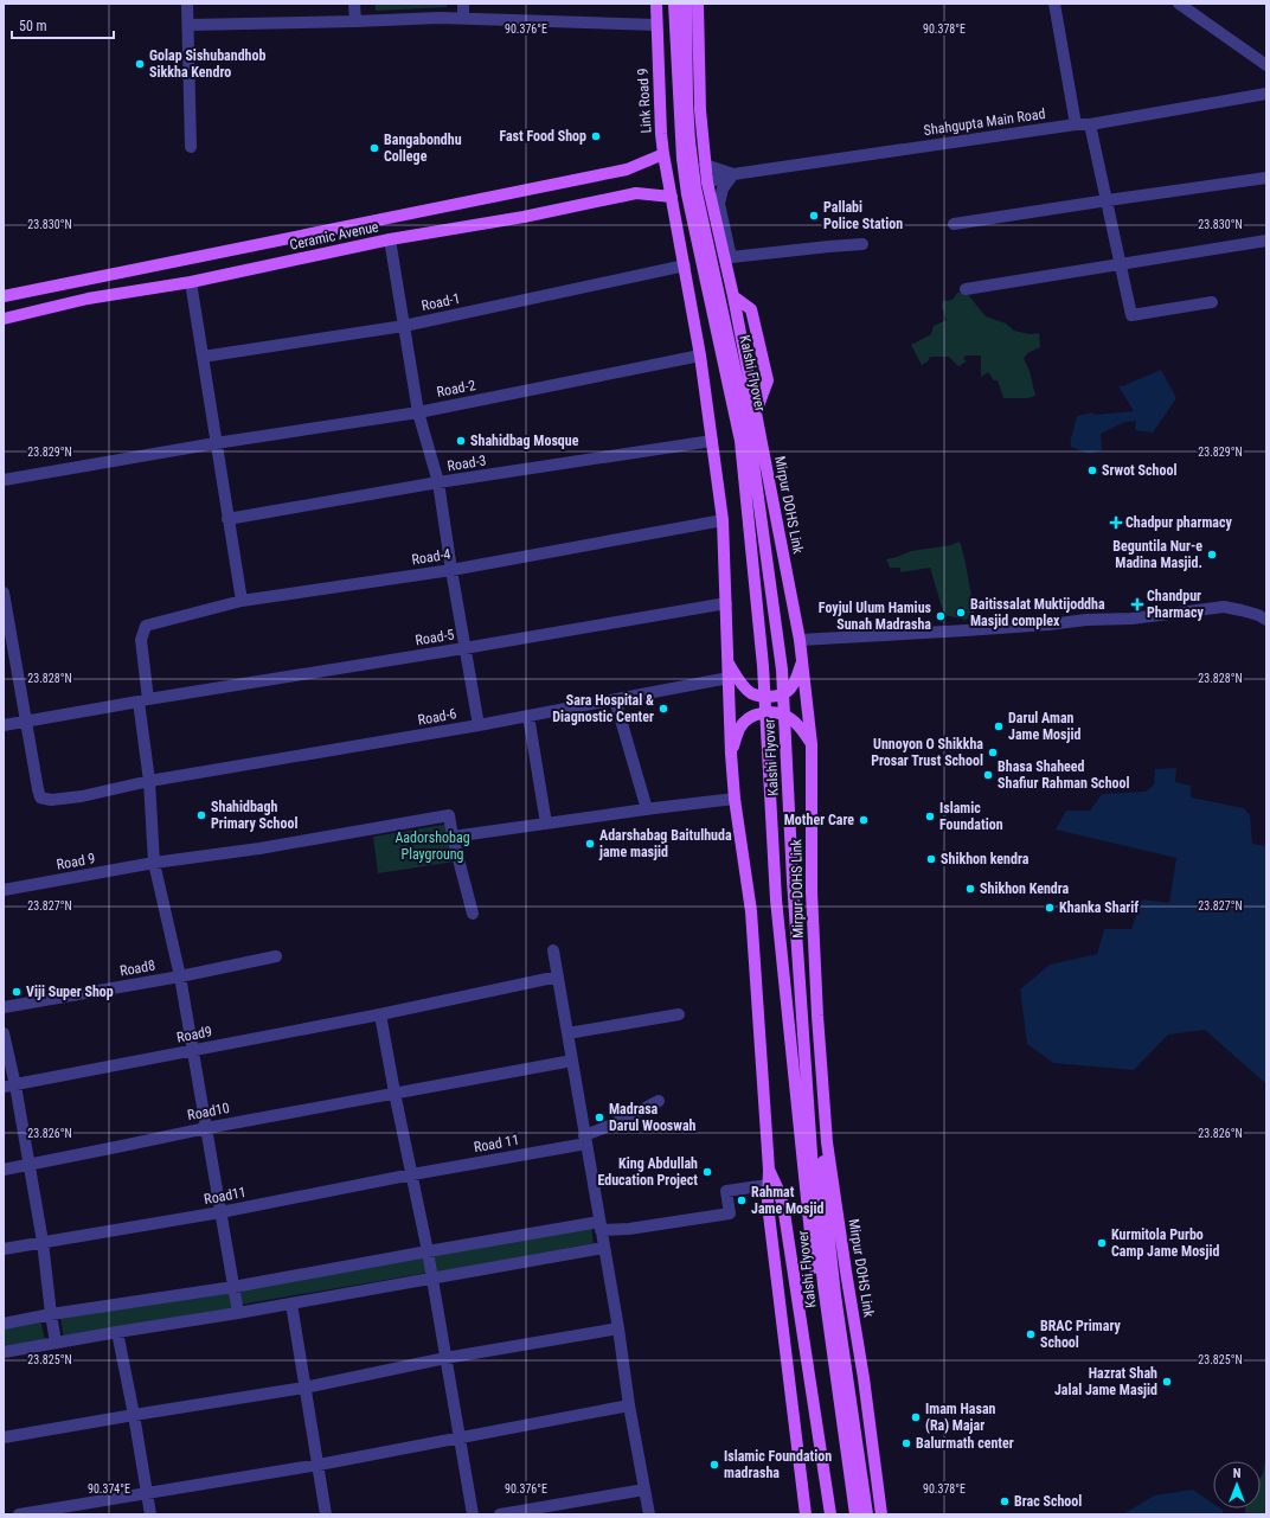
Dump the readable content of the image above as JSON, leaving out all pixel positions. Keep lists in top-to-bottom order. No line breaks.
{"streets":{"main road":["Link Road 9","Ceramic Avenue","Kalshi Flyover","Mirpur DOHS Link"],"street":["Shahgupta Main Road","Road-1","Road-2","Road-3","Road-4","Road-5","Road-6","Road 9","Road8","Road9","Road10","Road 11","Road11"]},"crossings":[["Link Road 9","Ceramic Avenue"],["Shahgupta Main Road","Mirpur DOHS Link"],["Kalshi Flyover","Mirpur DOHS Link"],["Road-4","Road-5"],["Road-5","Road-6"],["Road 11","Road11"]],"parks":["Aadorshobag Playgroung"],"places":{"other":["Golap Sishubandhob Sikkha Kendro","Fast Food Shop","Bangabondhu College","Pallabi Police Station","Shahidbag Mosque","Srwot School","Beguntila Nur-e Madina Masjid.","Baitissalat Muktijoddha Masjid complex","Foyjul Ulum Hamius Sunah Madrasha","Sara Hospital & Diagnostic Center","Darul Aman Jame Mosjid","Unnoyon O Shikkha Prosar Trust School","Bhasa Shaheed Shafiur Rahman School","Shahidbagh Primary School","Islamic Foundation","Mother Care","Adarshabag Baitulhuda jame masjid","Shikhon kendra","Shikhon Kendra","Khanka Sharif","Viji Super Shop","Madrasa Darul Wooswah","King Abdullah Education Project","Rahmat Jame Mosjid","Kurmitola Purbo Camp Jame Mosjid","BRAC Primary School","Hazrat Shah Jalal Jame Masjid","Imam Hasan (Ra) Majar","Balurmath center","Islamic Foundation madrasha","Brac School"],"health":["Chadpur pharmacy","Chandpur Pharmacy"]},"scale_bar":"50 m","north":"top","coordinates":["90.376°E","90.378°E","23.830°N","23.829°N","23.828°N","23.827°N","23.826°N","23.825°N","90.374°E"]}
